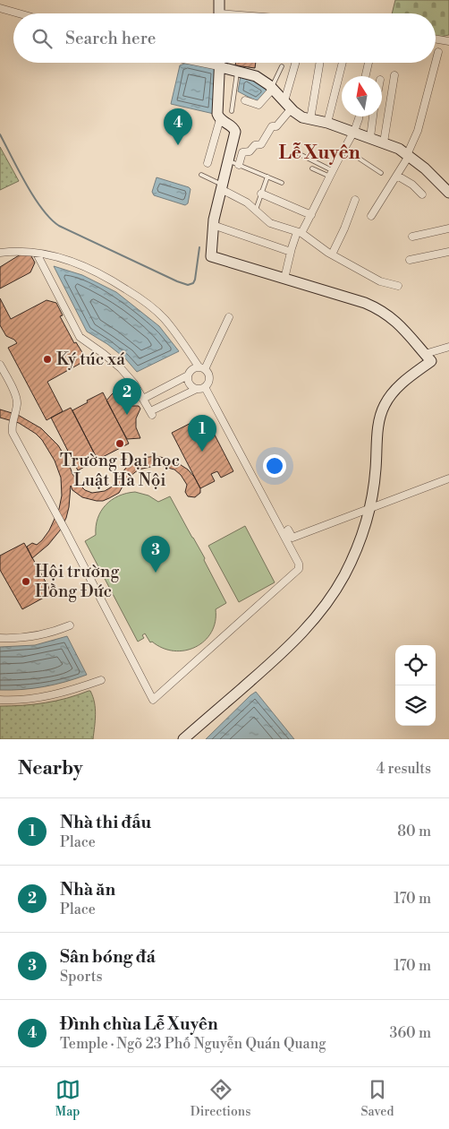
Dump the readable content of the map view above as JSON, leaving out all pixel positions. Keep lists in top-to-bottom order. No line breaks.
{"districts":["Lễ Xuyên"],"places":["Ký túc xá","Trường Đại học Luật Hà Nội","Hội trường Hồng Đức"],"north":"top","page":{"search":"Search here","pins":["4","2","1","3"],"heading":["Nearby","4 results"],"list":[{"mark":"1","name":"Nhà thi đấu","note":"Place","value":"80 m"},{"mark":"2","name":"Nhà ăn","note":"Place","value":"170 m"},{"mark":"3","name":"Sân bóng đá","note":"Sports","value":"170 m"},{"mark":"4","name":"Đình chùa Lễ Xuyên","note":"Temple · Ngõ 23 Phố Nguyễn Quán Quang","value":"360 m"}],"nav":["Map","Directions","Saved"]}}
